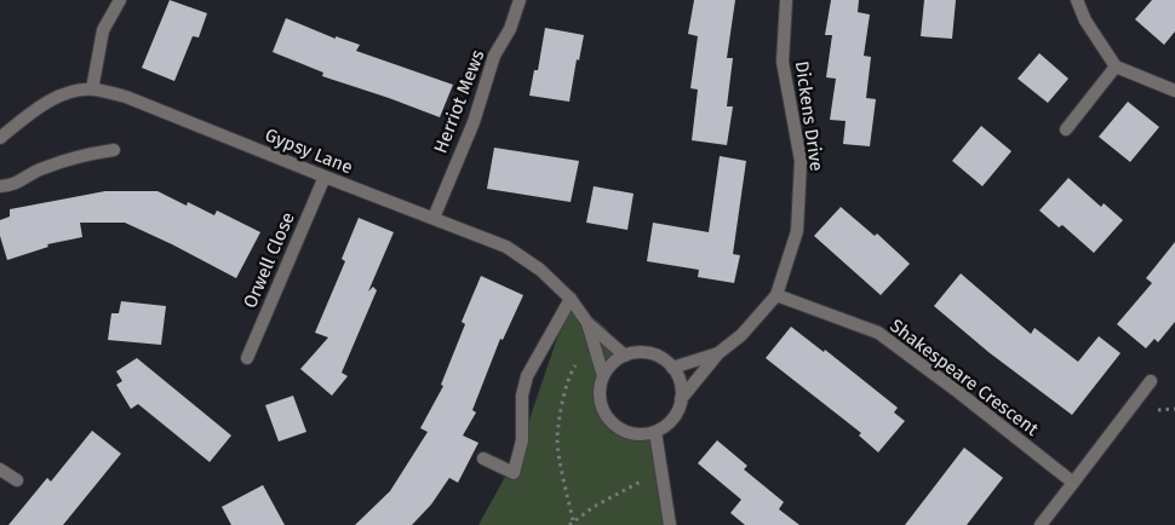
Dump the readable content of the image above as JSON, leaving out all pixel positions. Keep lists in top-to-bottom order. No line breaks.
{"streets":{"street":["Herriot Mews","Dickens Drive","Gypsy Lane","Orwell Close","Shakespeare Crescent"]},"crossings":[["Herriot Mews","Gypsy Lane"],["Dickens Drive","Gypsy Lane"],["Dickens Drive","Shakespeare Crescent"],["Gypsy Lane","Orwell Close"]]}
